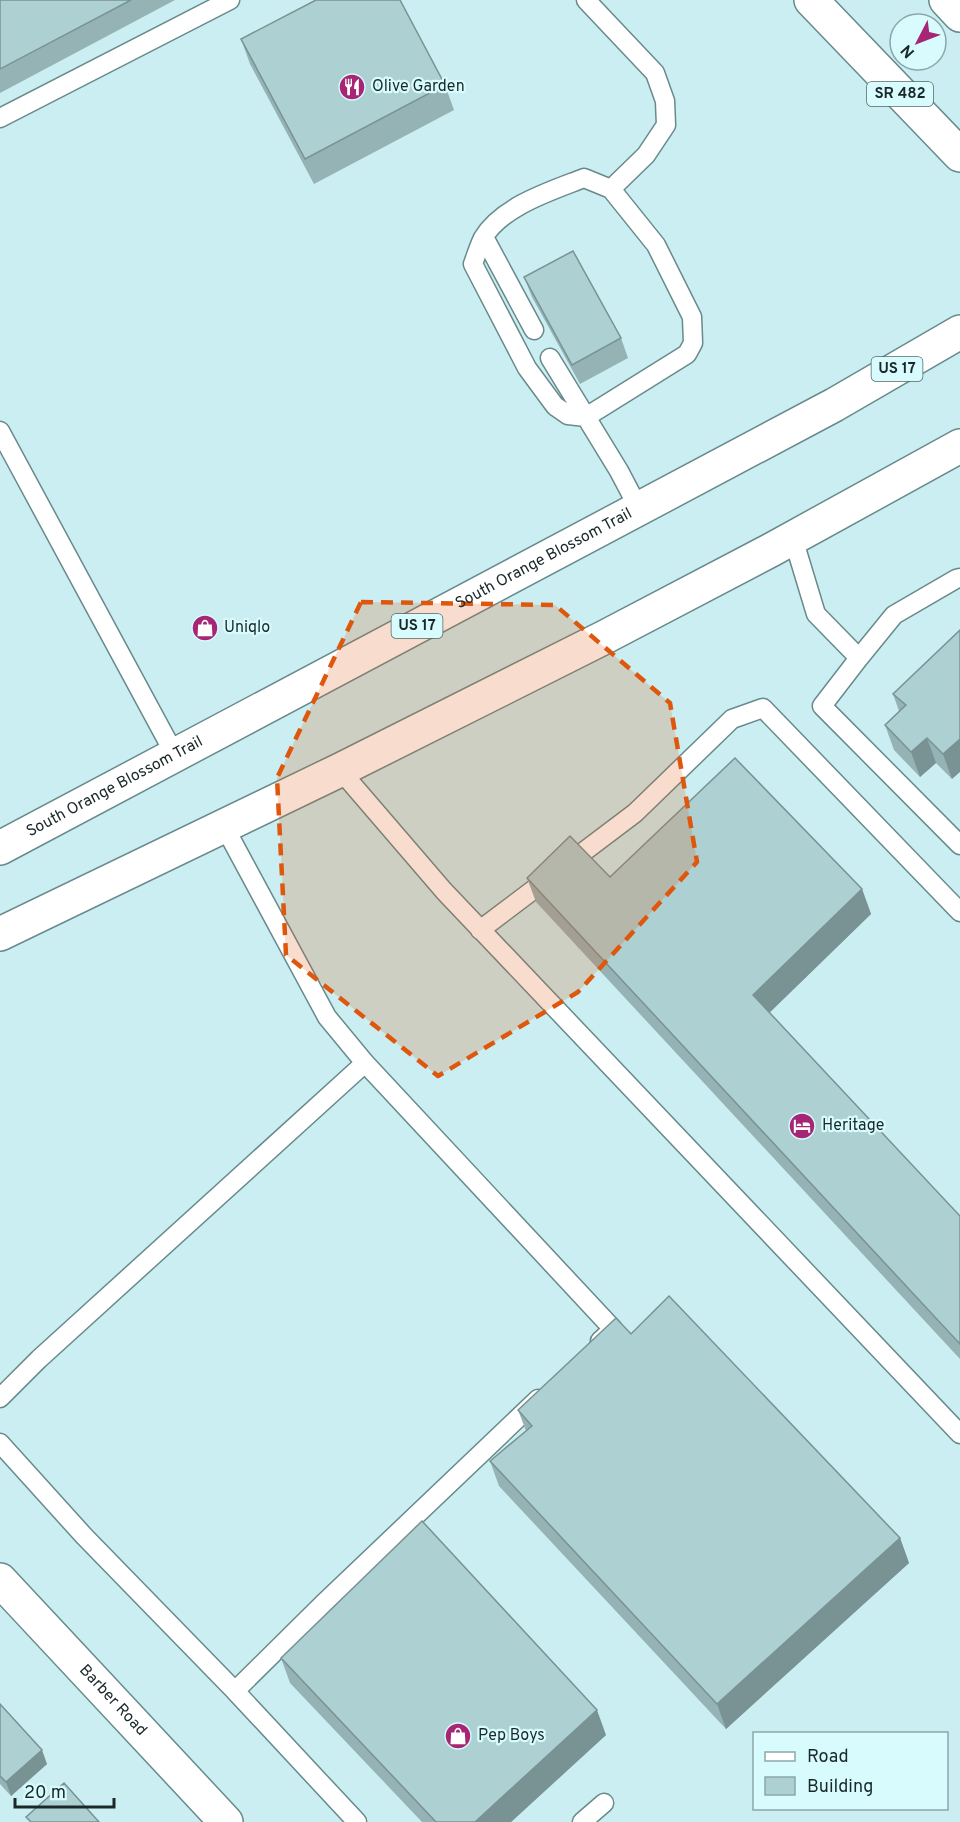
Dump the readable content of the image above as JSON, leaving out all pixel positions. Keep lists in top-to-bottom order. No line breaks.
{"streets":{"main road":["SR 482","US 17","South Orange Blossom Trail","Barber Road"]},"places":{"restaurant":["Olive Garden"],"shop":["Uniqlo","Pep Boys"],"hotel":["Heritage"]},"legend":["Road","Building"],"scale_bar":"20 m","north":"bottom left"}
